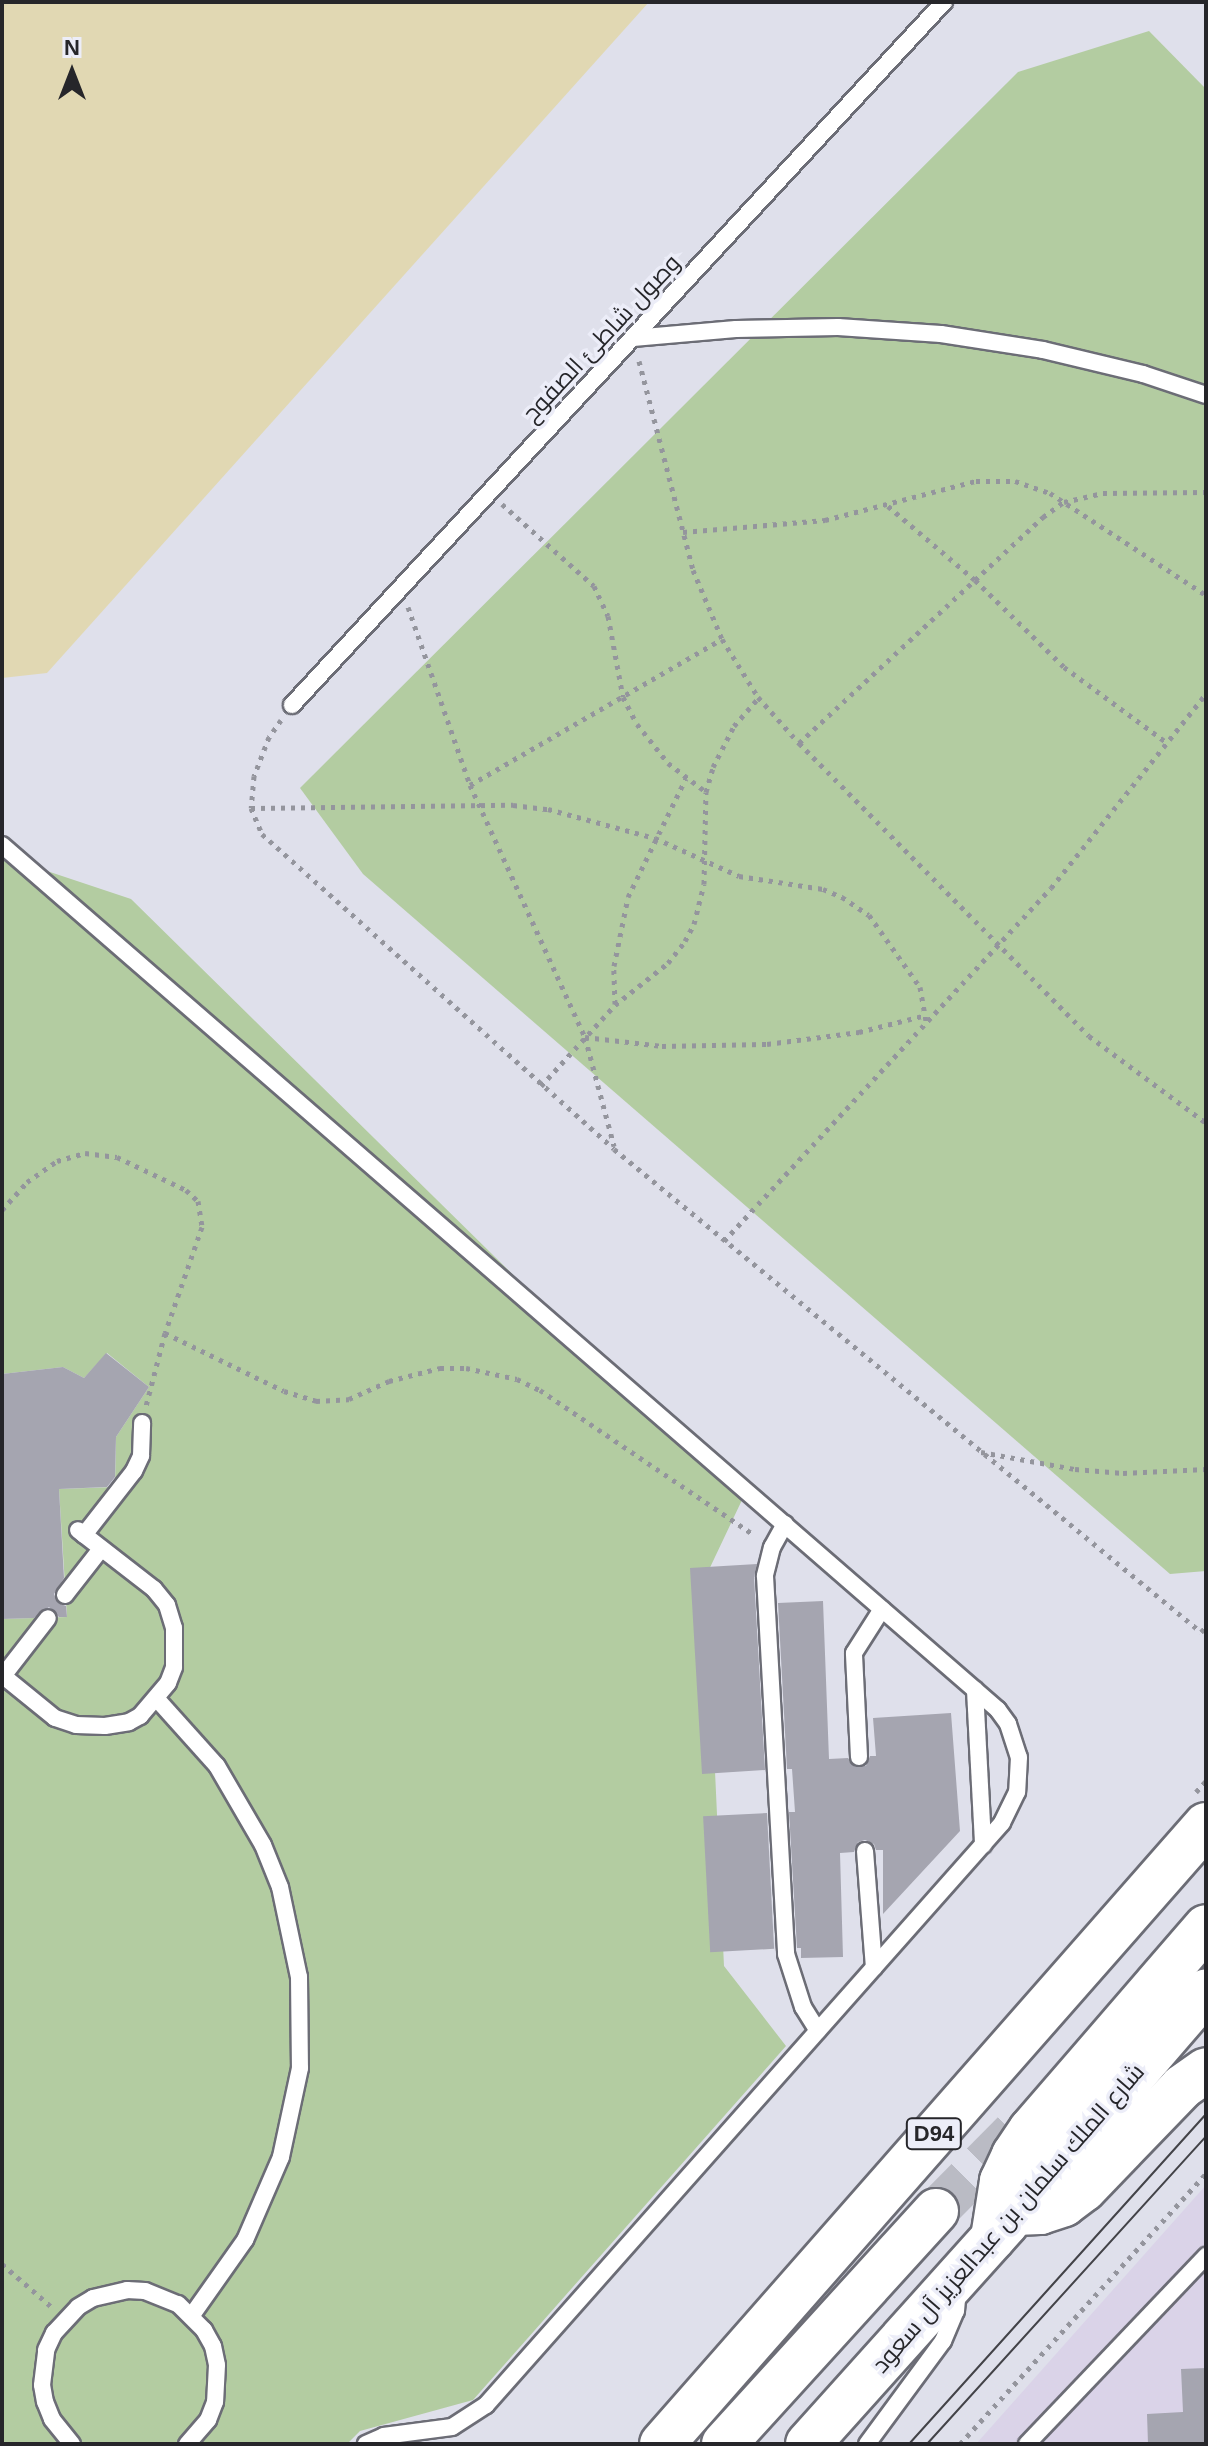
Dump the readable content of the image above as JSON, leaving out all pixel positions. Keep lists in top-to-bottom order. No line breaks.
{"streets":{"main road":["D94","شارع الملك سلمان بن عبدالعزيز آل سعود"],"lane":["وصول شاطئ الصفوح"]},"north":"top"}
